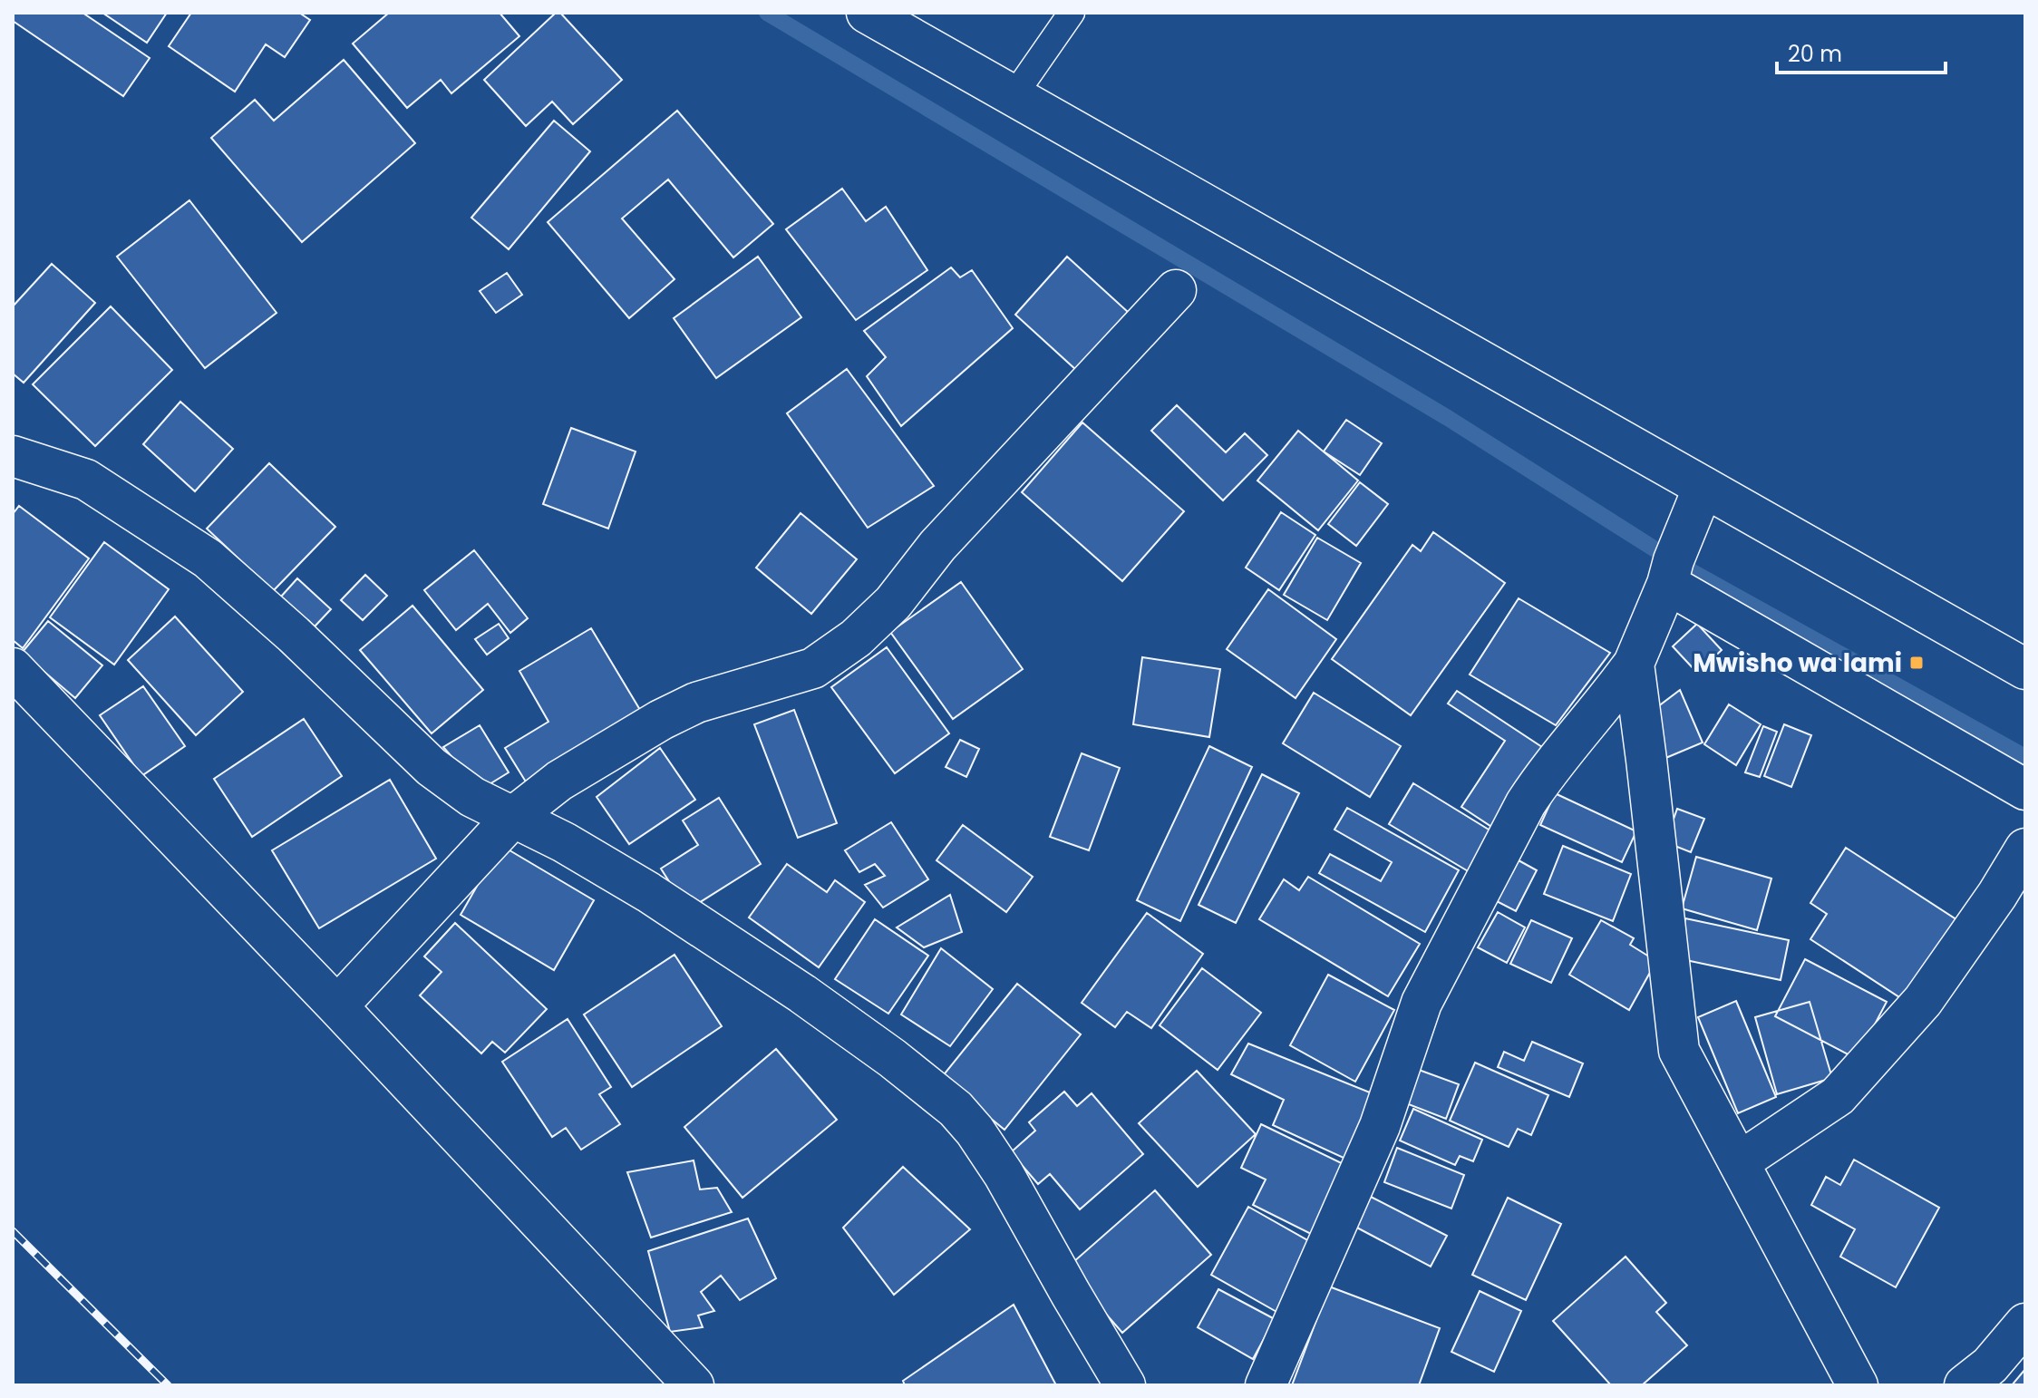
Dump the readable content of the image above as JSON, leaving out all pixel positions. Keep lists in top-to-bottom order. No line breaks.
{"places":{"transit":["Mwisho wa lami"]},"scale_bar":"20 m"}
